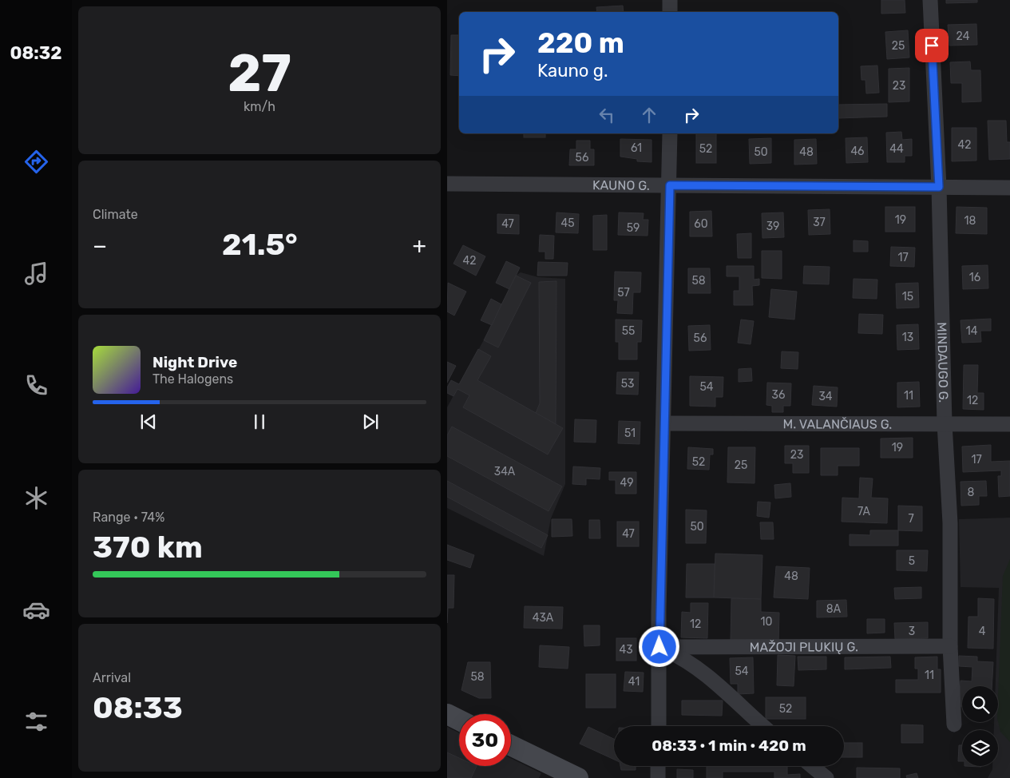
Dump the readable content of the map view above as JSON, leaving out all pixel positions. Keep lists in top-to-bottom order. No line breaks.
{"streets":{"street":["KAUNO G.","MINDAUGO G.","M. VALANČIAUS G.","MAŽOJI PLUKIŲ G."]},"crossings":[["KAUNO G.","MINDAUGO G."],["MINDAUGO G.","M. VALANČIAUS G."],["MINDAUGO G.","MAŽOJI PLUKIŲ G."]],"house_numbers":["24","25","23","42","61","52","44","46","50","48","56","19","18","37","45","47","60","39","59","17","42","16","58","57","15","55","14","13","56","53","54","36","11","34","12","51","19","23","17","52","25","34A","49","8","7A","7","50","47","5","48","8A","43A","10","12","3","4","43","54","11","58","41","52"],"page":{"tabs":"08:32","tile":[["27","km/h"],"Climate",["Range · 74%","370 km"],["Arrival","08:33"]],"turn":["220 m","Kauno g."],"heat":["−","21.5°","+"],"song":["Night Drive","The Halogens"],"limit":"30","trip":"08:33 · 1 min · 420 m"}}
